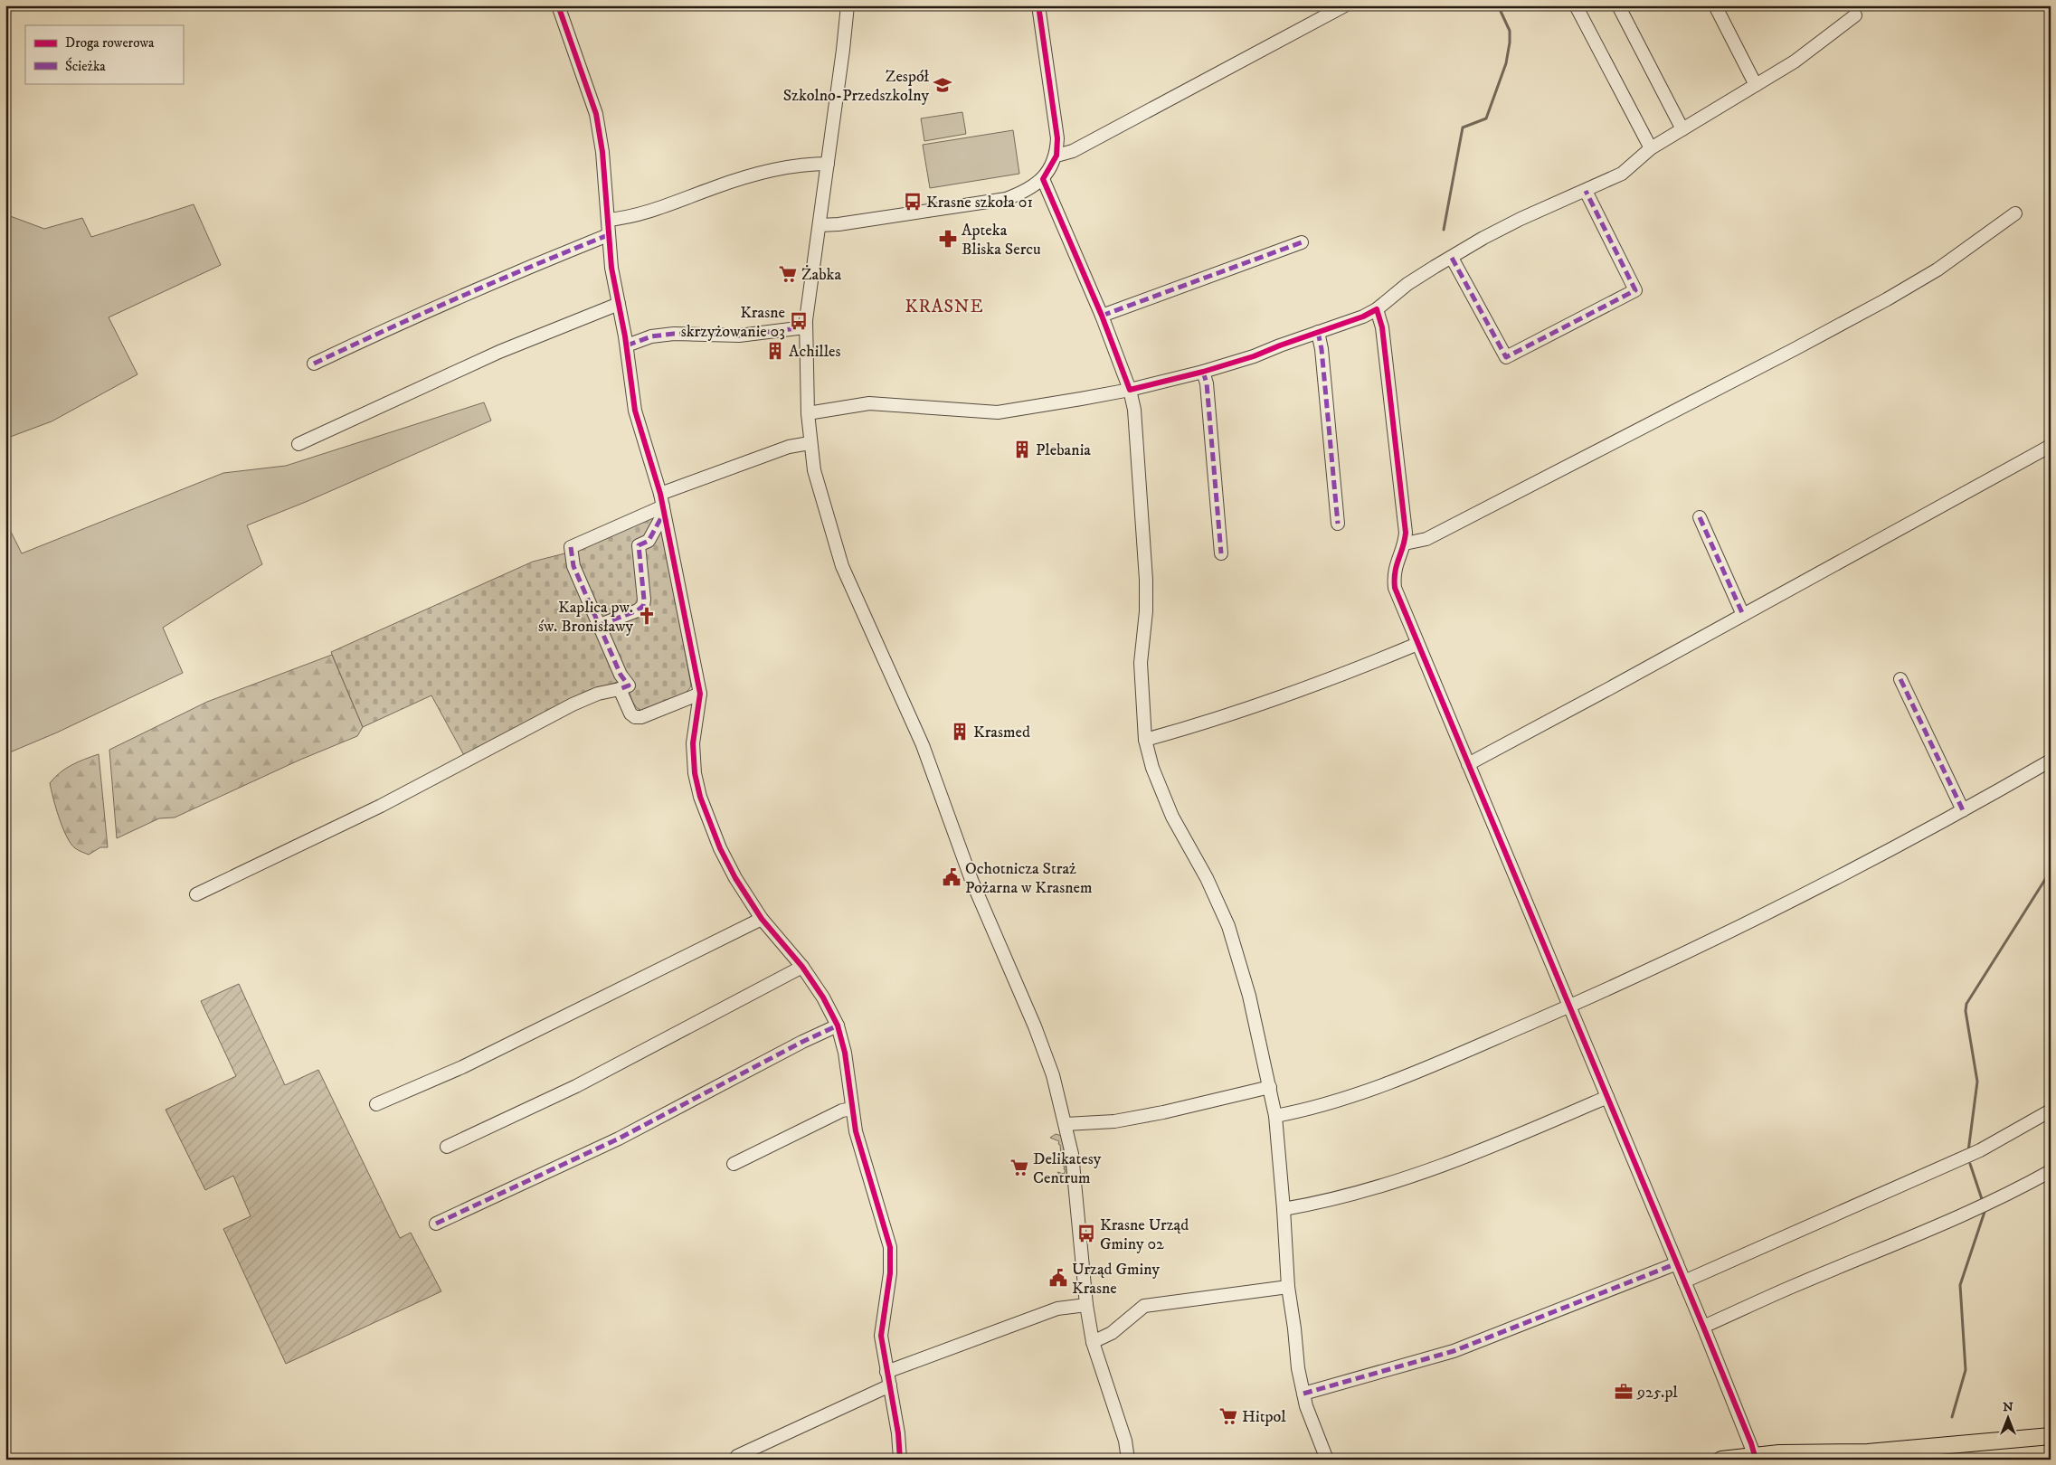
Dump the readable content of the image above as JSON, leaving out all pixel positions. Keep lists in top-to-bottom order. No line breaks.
{"districts":["KRASNE"],"places":{"school or university":["Zespół Szkolno-Przedszkolny"],"bus stop":["Krasne szkoła 01","Krasne skrzyżowanie 03","Krasne Urząd Gminy 02"],"pharmacy":["Apteka Bliska Sercu"],"supermarket":["Żabka","Delikatesy Centrum","Hitpol"],"building":["Achilles","Plebania","Krasmed"],"church":["Kaplica pw. św. Bronisławy"],"public building":["Ochotnicza Straż Pożarna w Krasnem","Urząd Gminy Krasne"],"office":["925.pl"]},"legend":["Droga rowerowa","Ścieżka"],"north":"top"}
